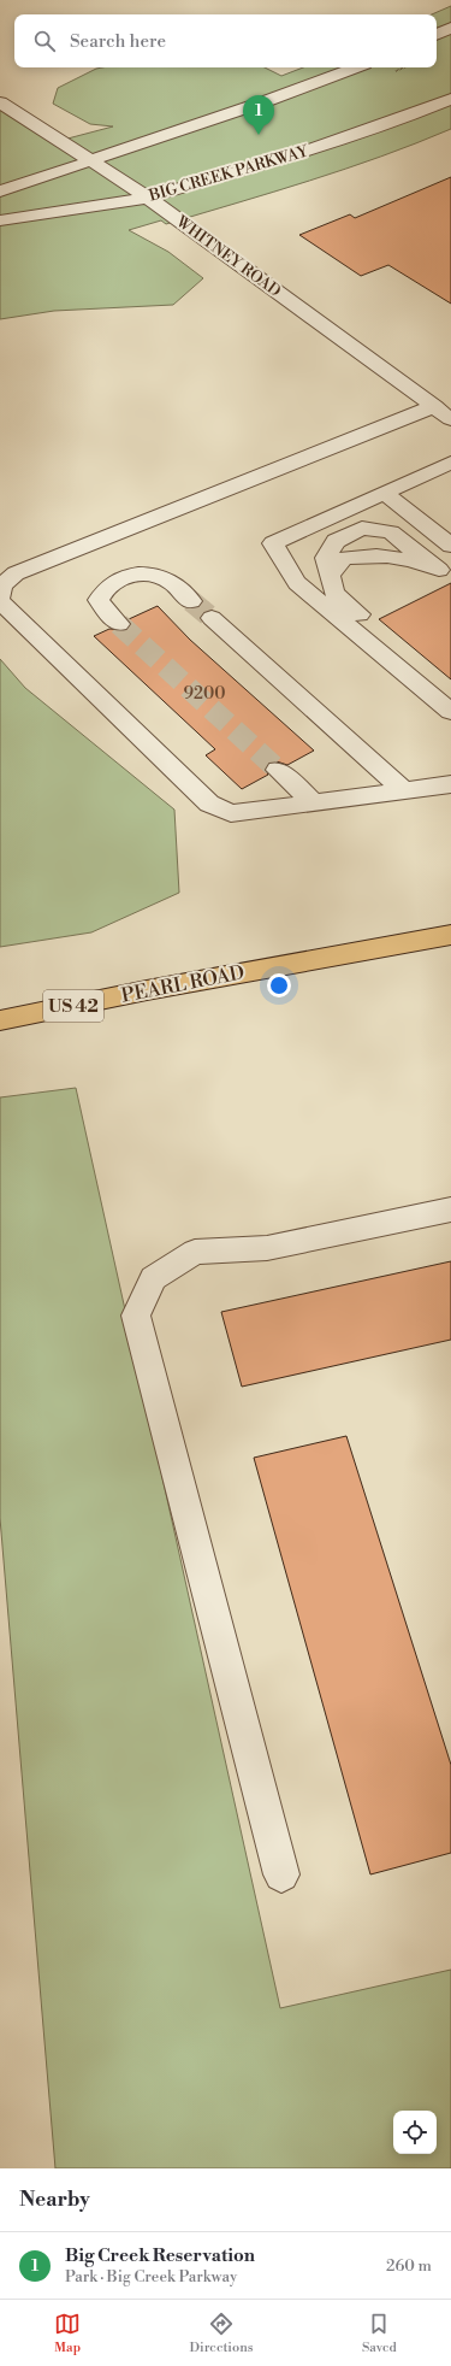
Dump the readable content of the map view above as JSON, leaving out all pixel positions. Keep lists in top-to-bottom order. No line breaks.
{"streets":{"main road":["PEARL ROAD","US 42"],"street":["BIG CREEK PARKWAY","WHITNEY ROAD"]},"crossings":[["BIG CREEK PARKWAY","WHITNEY ROAD"]],"house_numbers":["9200"],"page":{"search":"Search here","pins":"1","heading":"Nearby","list":[{"mark":"1","name":"Big Creek Reservation","note":"Park · Big Creek Parkway","value":"260 m"}],"nav":["Map","Directions","Saved"]}}
